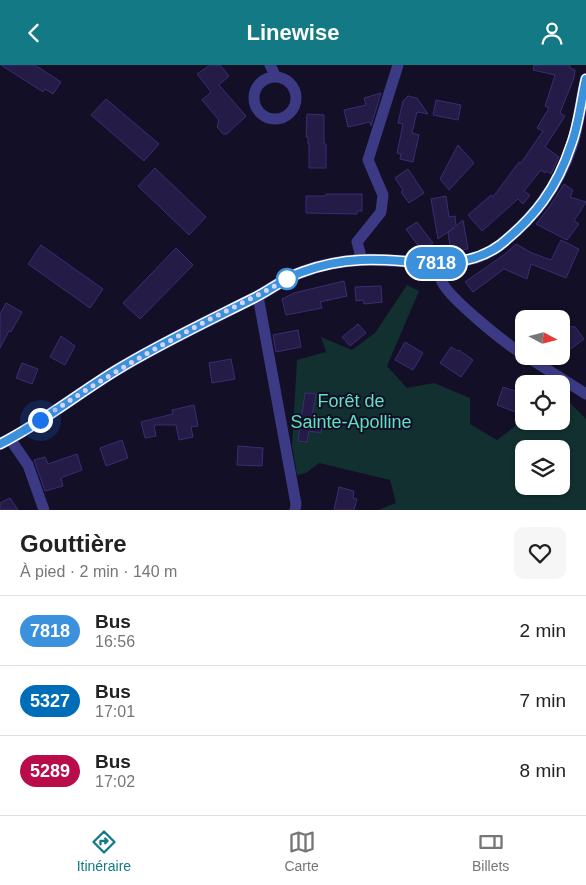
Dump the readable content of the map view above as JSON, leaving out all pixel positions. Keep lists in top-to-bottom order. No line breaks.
{"parks":["Forêt de Sainte-Apolline"],"lines":["bus line 7818"],"north":"right","page":{"header":"Linewise","on_map":"7818","heading":["Gouttière","À pied · 2 min · 140 m"],"list":[{"mark":"7818","name":"Bus","note":"16:56","value":"2 min"},{"mark":"5327","name":"Bus","note":"17:01","value":"7 min"},{"mark":"5289","name":"Bus","note":"17:02","value":"8 min"}],"tabs":["Itinéraire","Carte","Billets"]}}
